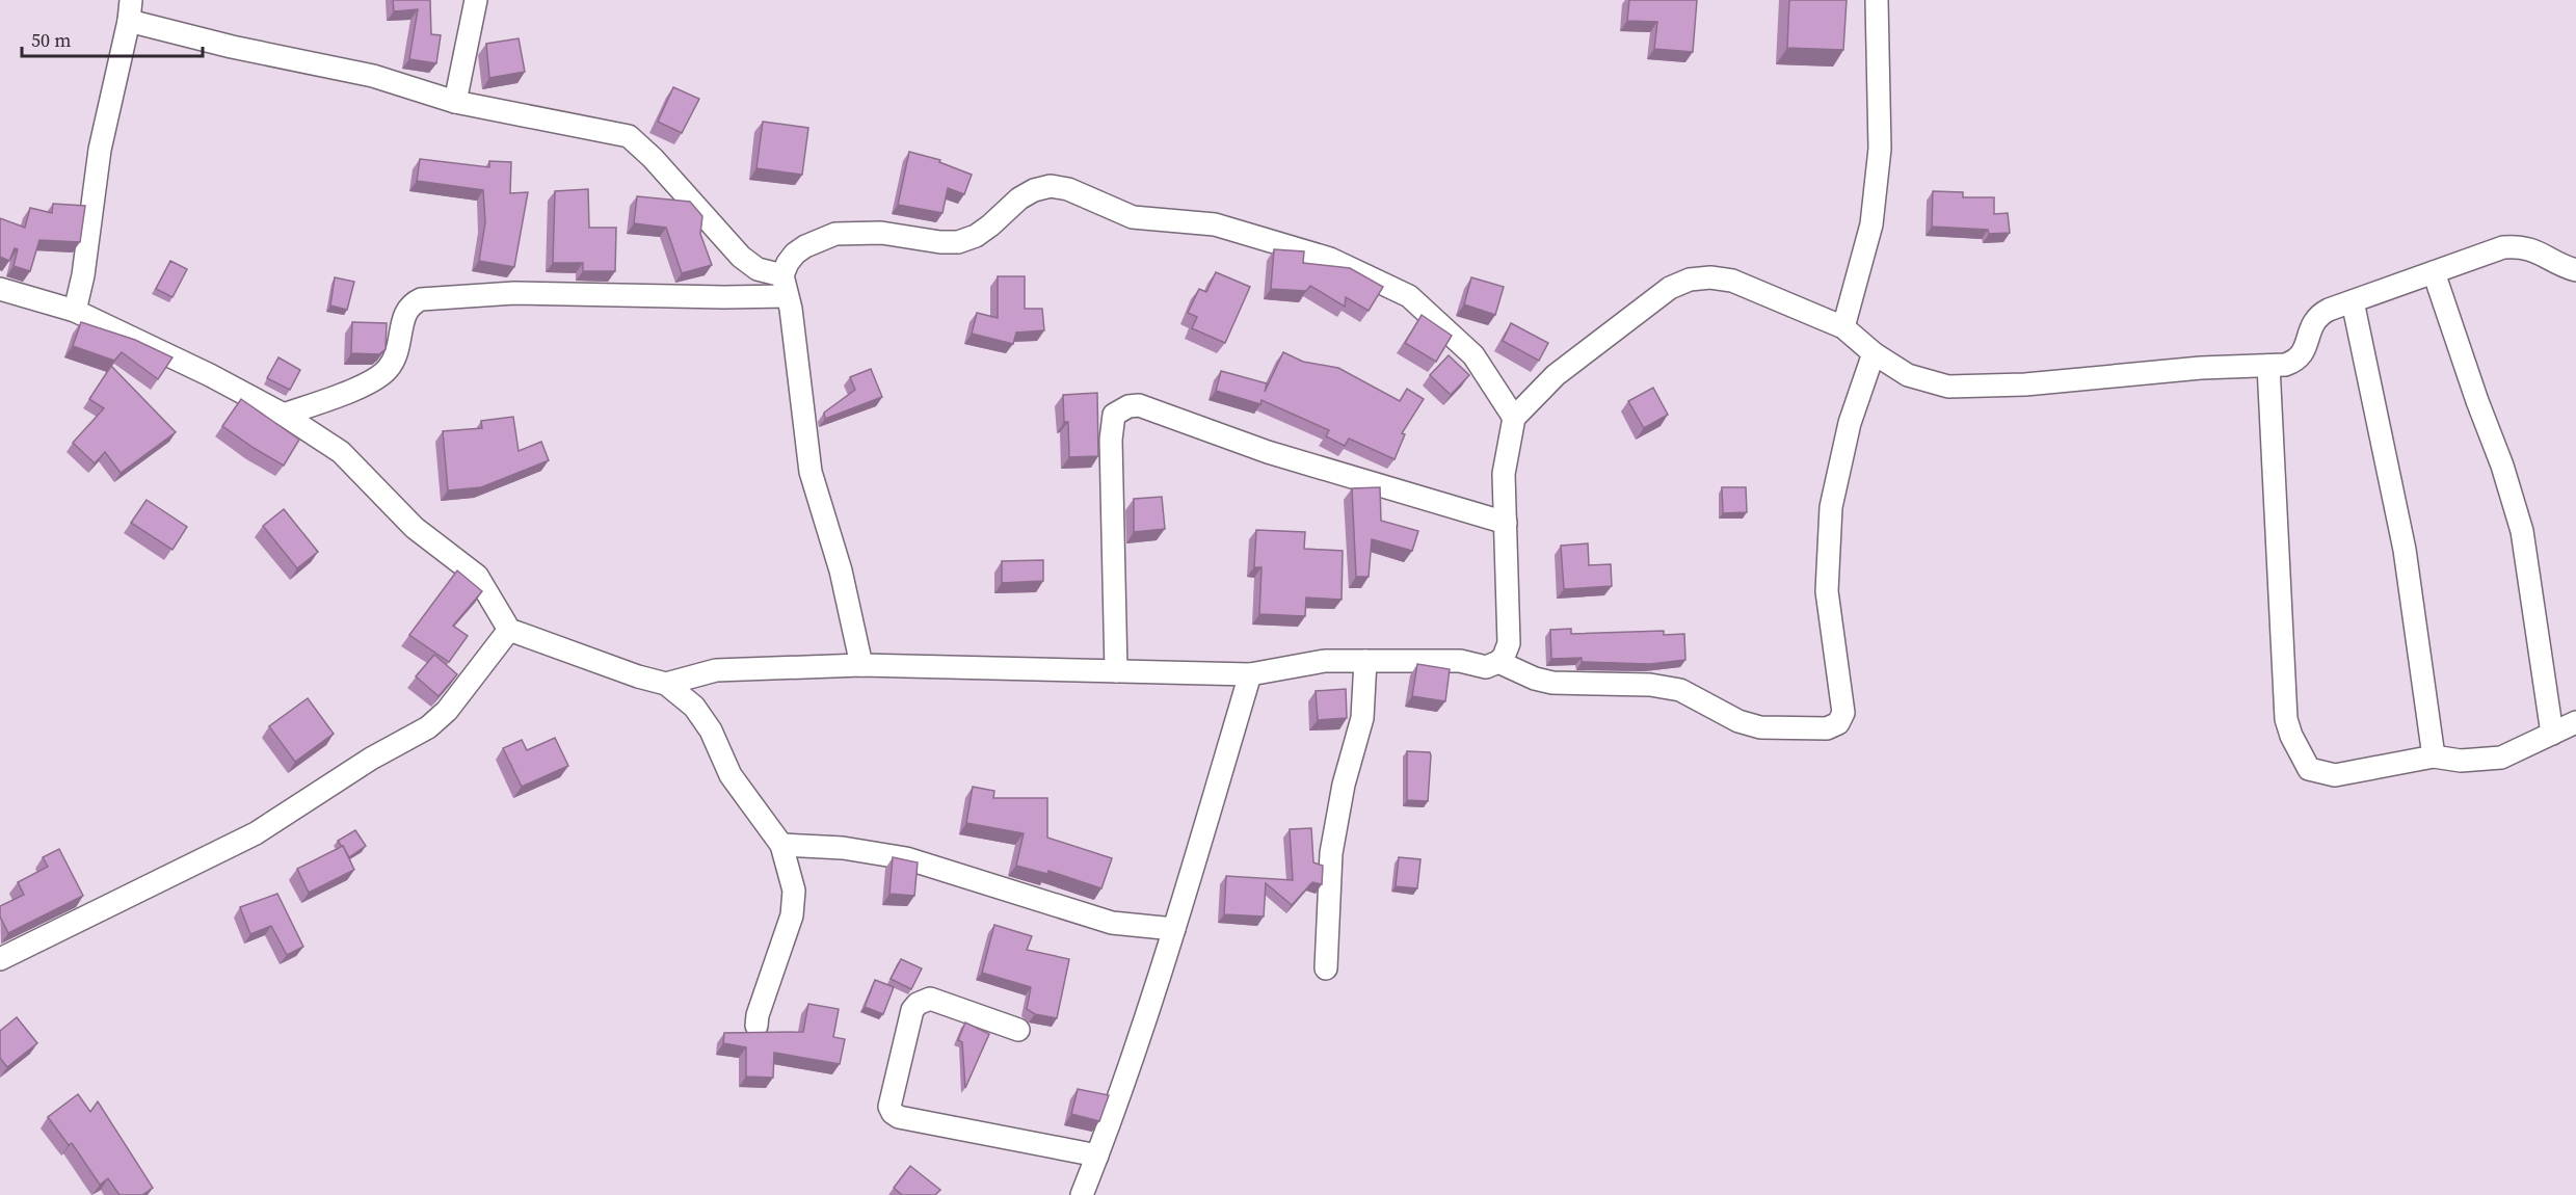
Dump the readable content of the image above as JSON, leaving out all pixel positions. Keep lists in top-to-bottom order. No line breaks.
{"scale_bar":"50 m"}
